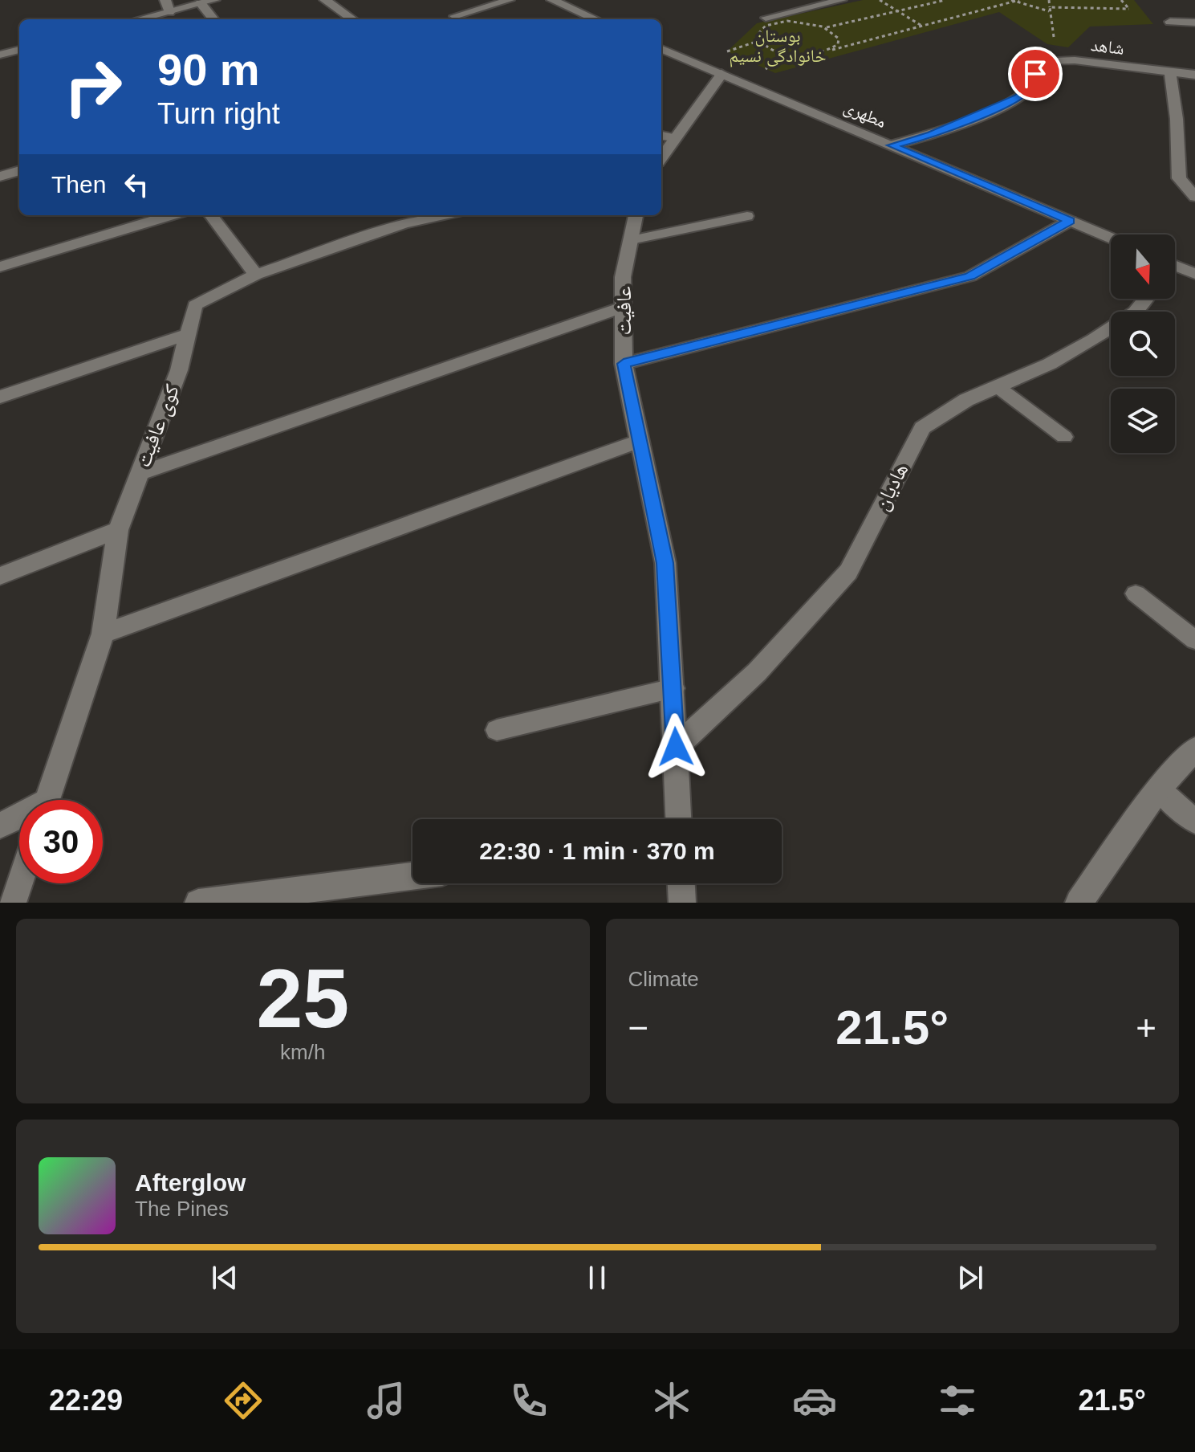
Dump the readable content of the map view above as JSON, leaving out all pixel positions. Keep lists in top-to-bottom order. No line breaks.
{"streets":{"street":["شاهد","مطهری","عافیت","کوی عافیت","هادیان"]},"crossings":[["شاهد","مطهری"],["عافیت","هادیان"]],"parks":["بوستان خانوادگی نسیم"],"north":"bottom","page":{"turn":["90 m","Turn right"],"then":"Then","limit":"30","trip":"22:30 · 1 min · 370 m","tile":[["25","km/h"],"Climate"],"heat":["−","21.5°","+"],"song":["Afterglow","The Pines"],"tabs":["22:29","21.5°"]}}
